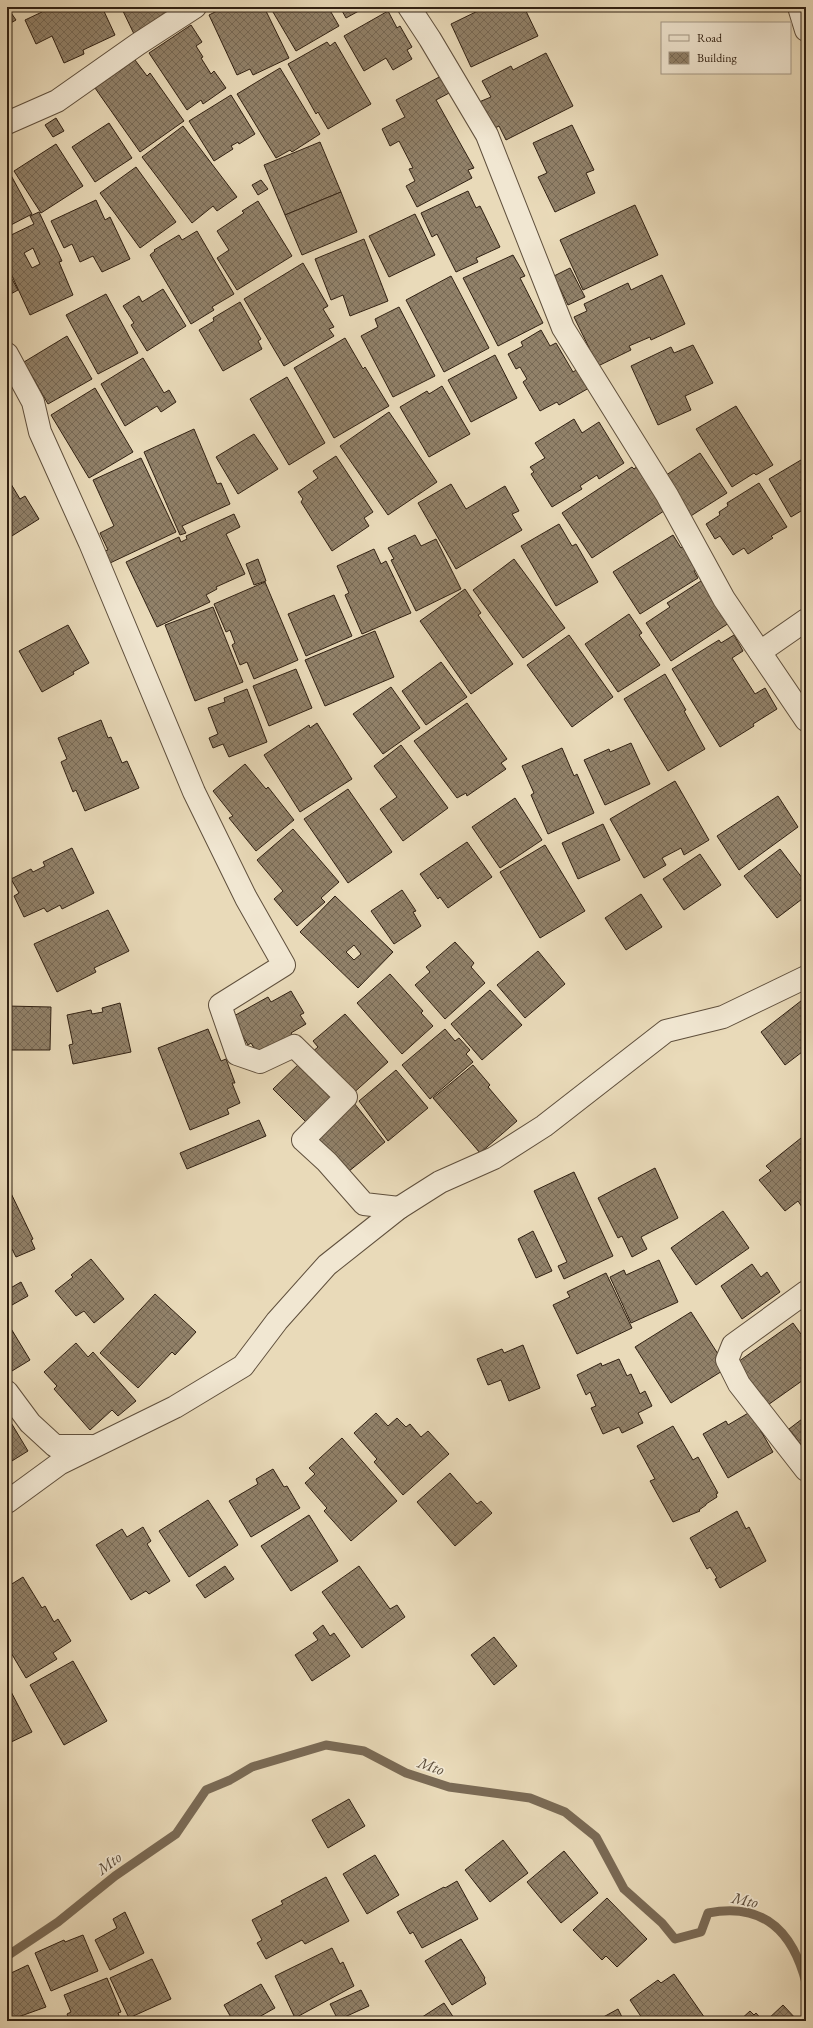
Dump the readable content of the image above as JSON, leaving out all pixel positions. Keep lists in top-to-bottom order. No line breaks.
{"water":["Mto"],"legend":["Road","Building"]}
